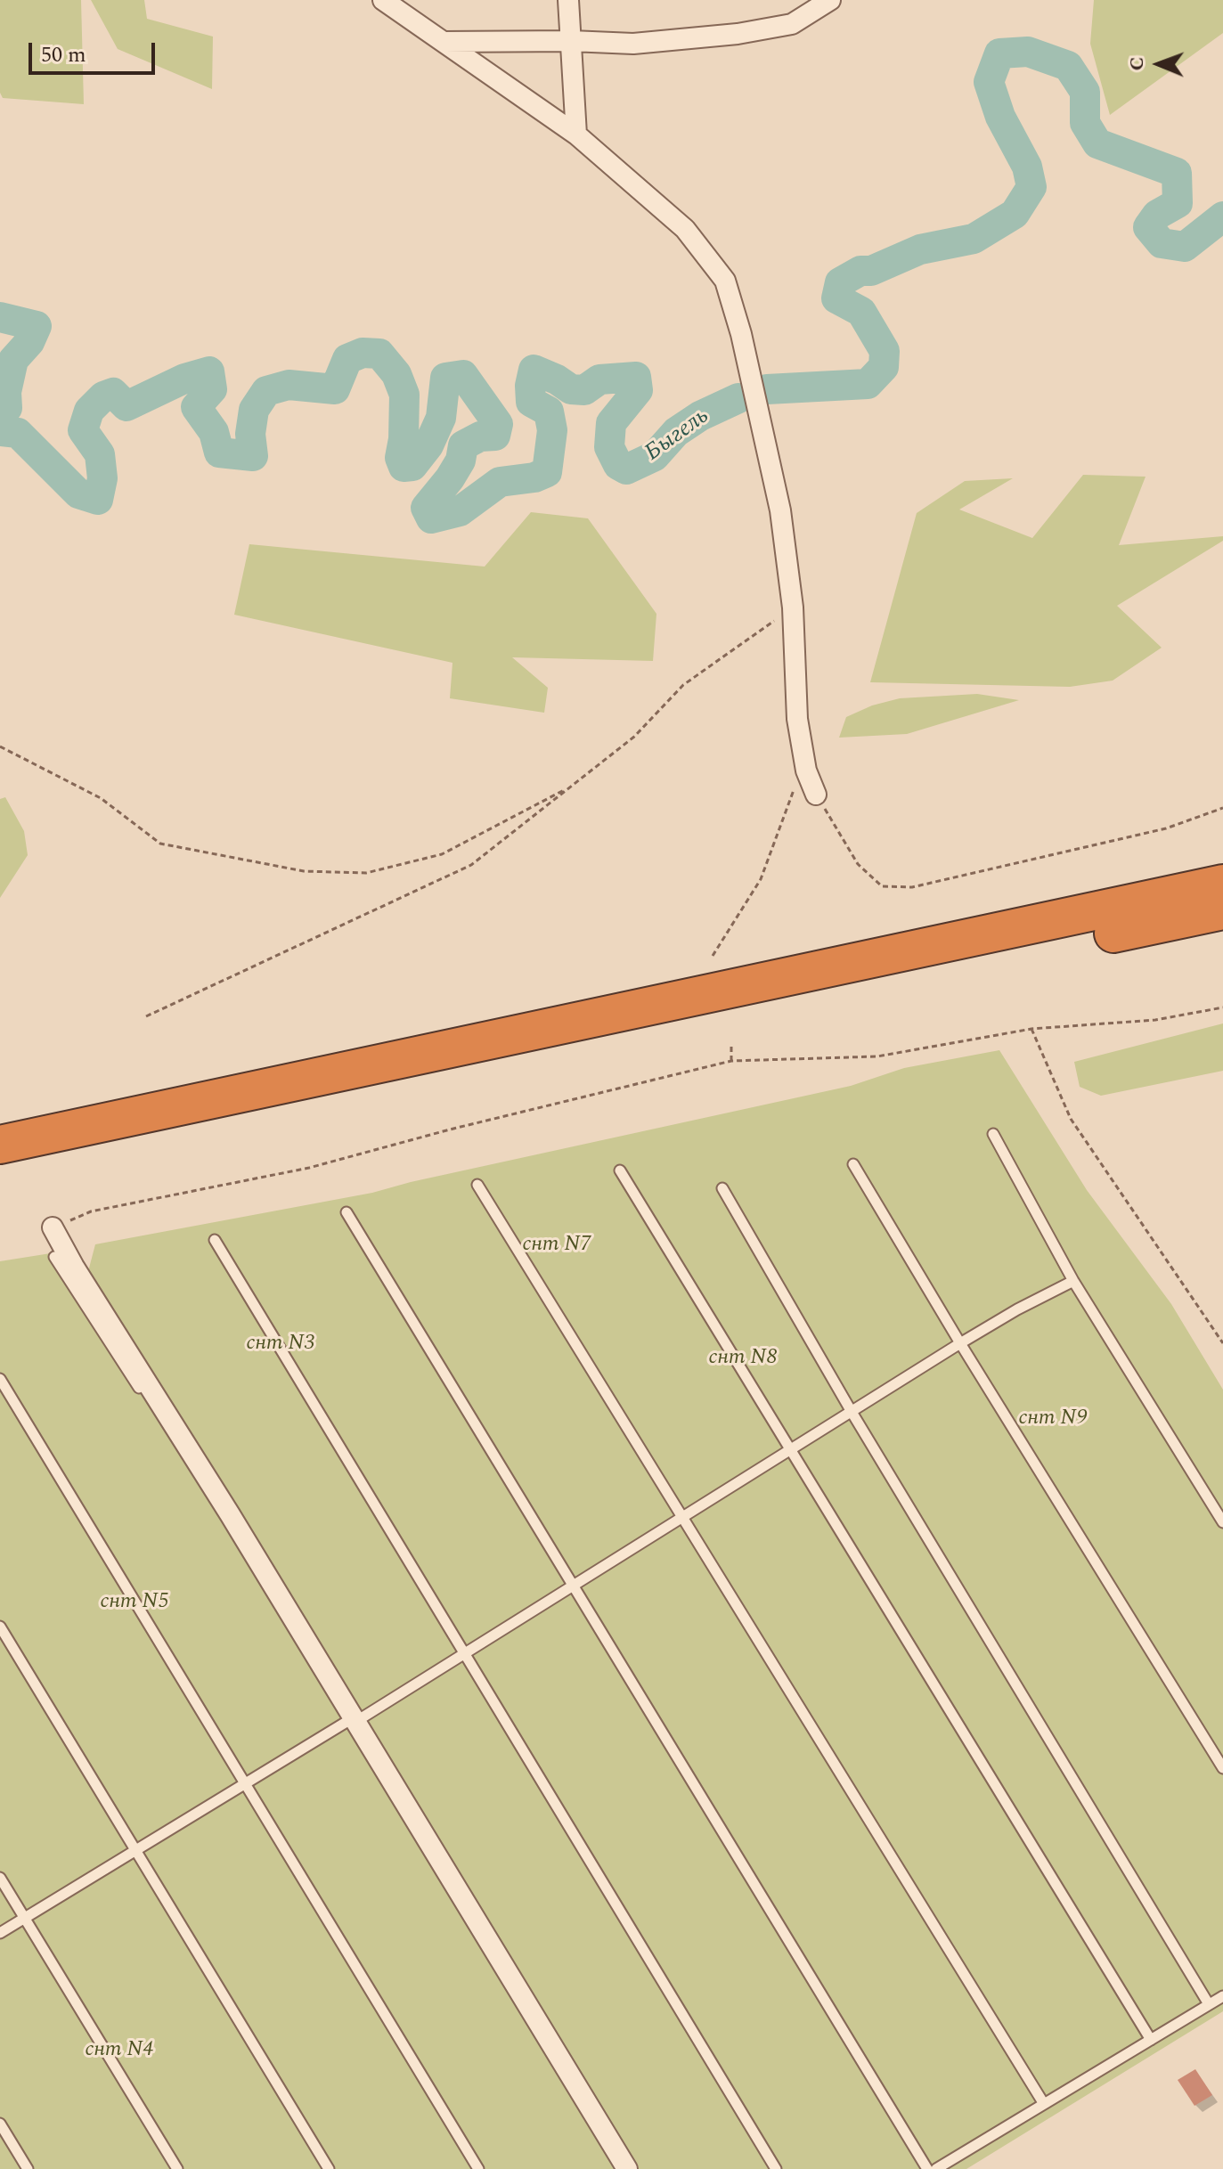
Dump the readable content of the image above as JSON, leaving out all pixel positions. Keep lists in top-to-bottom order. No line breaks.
{"water":["Быгель"],"parks":["снт N7","снт N3","снт N8","снт N9","снт N5","снт N4"],"scale_bar":"50 m","north":"left"}
